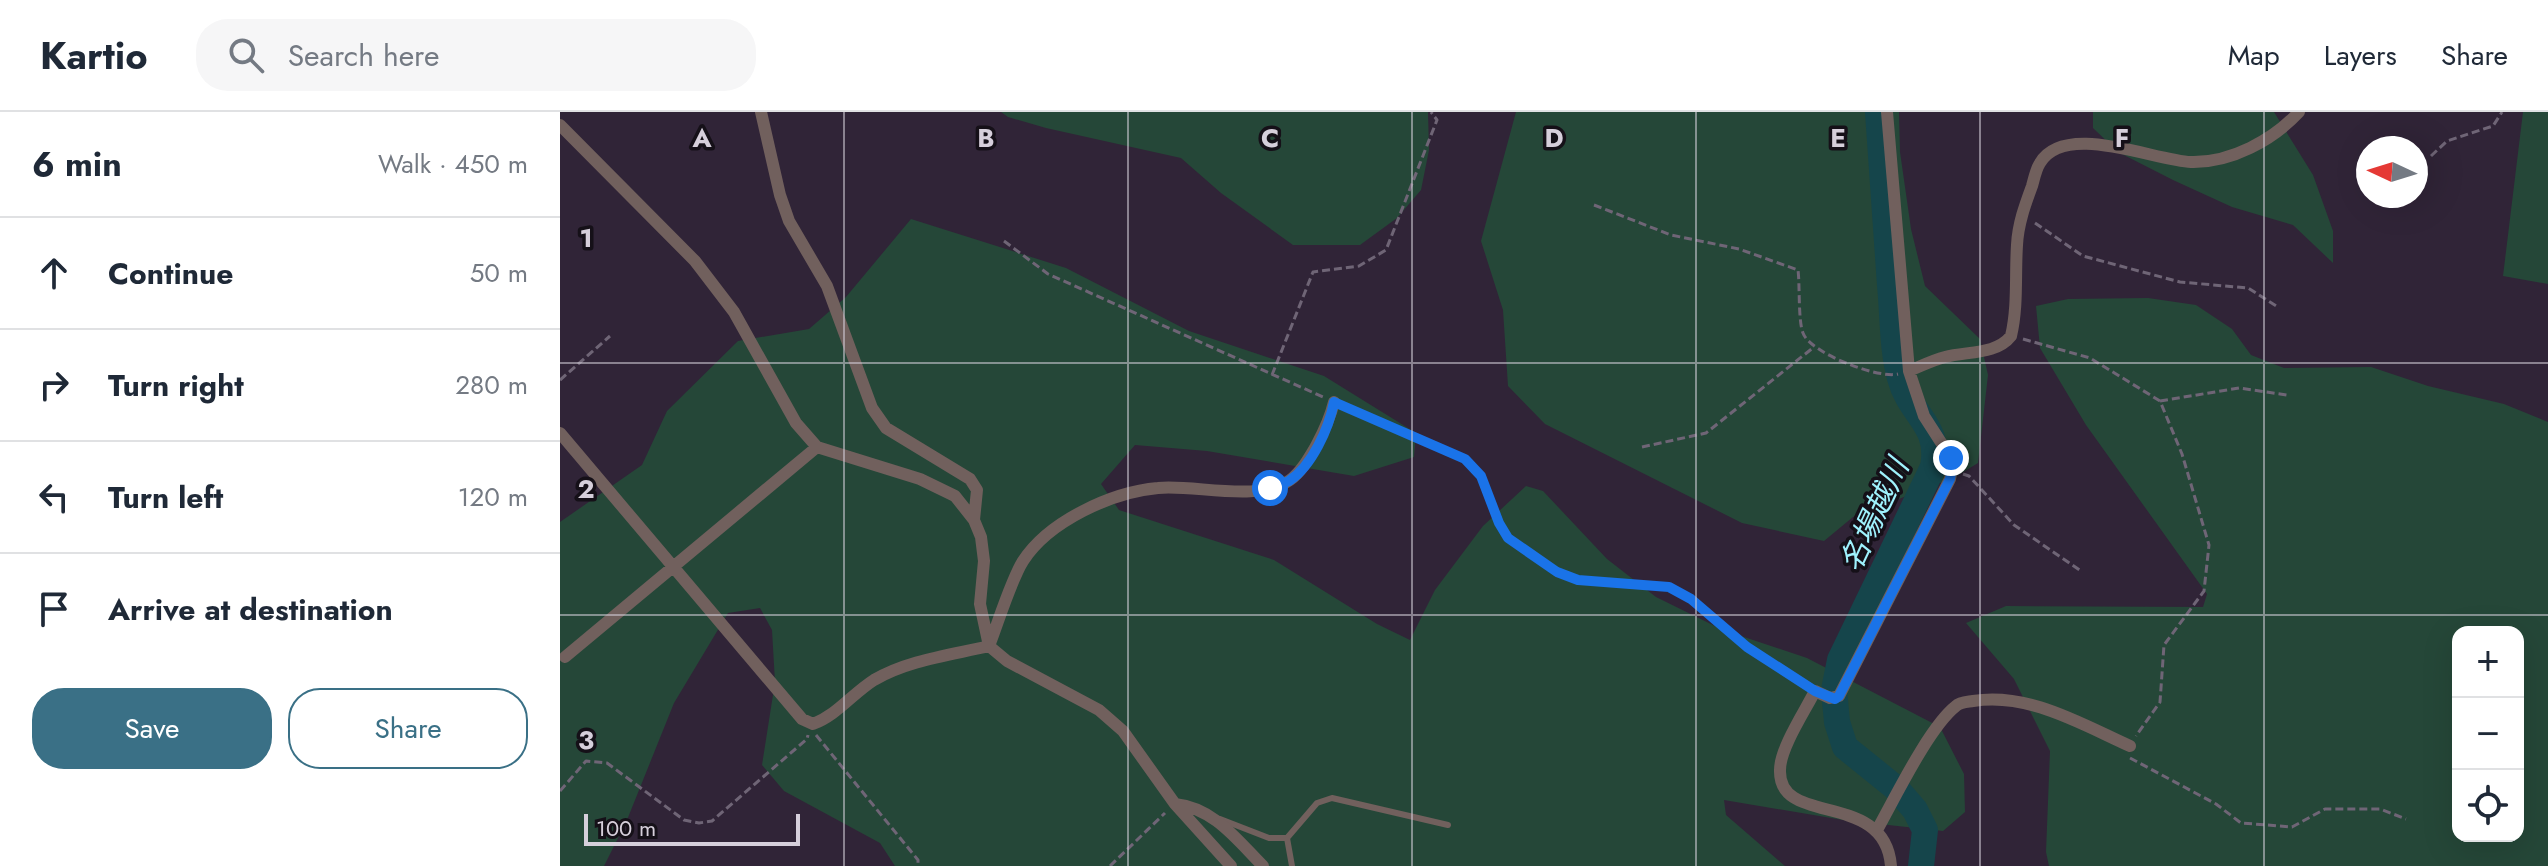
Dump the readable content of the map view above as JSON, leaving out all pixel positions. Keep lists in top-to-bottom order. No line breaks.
{"water":["名場越川"],"scale_bar":"100 m","north":"left","page":{"header":"Kartio","search":"Search here","nav":["Map","Layers","Share"],"heading":["6 min","Walk · 450 m"],"list":[["Continue","50 m"],["Turn right","280 m"],["Turn left","120 m"],"Arrive at destination"],"map_buttons":["+","−"],"buttons":["Save","Share"],"scale":"100 m"},"grid":{"columns":["A","B","C","D","E","F"],"rows":["1","2","3"]}}
